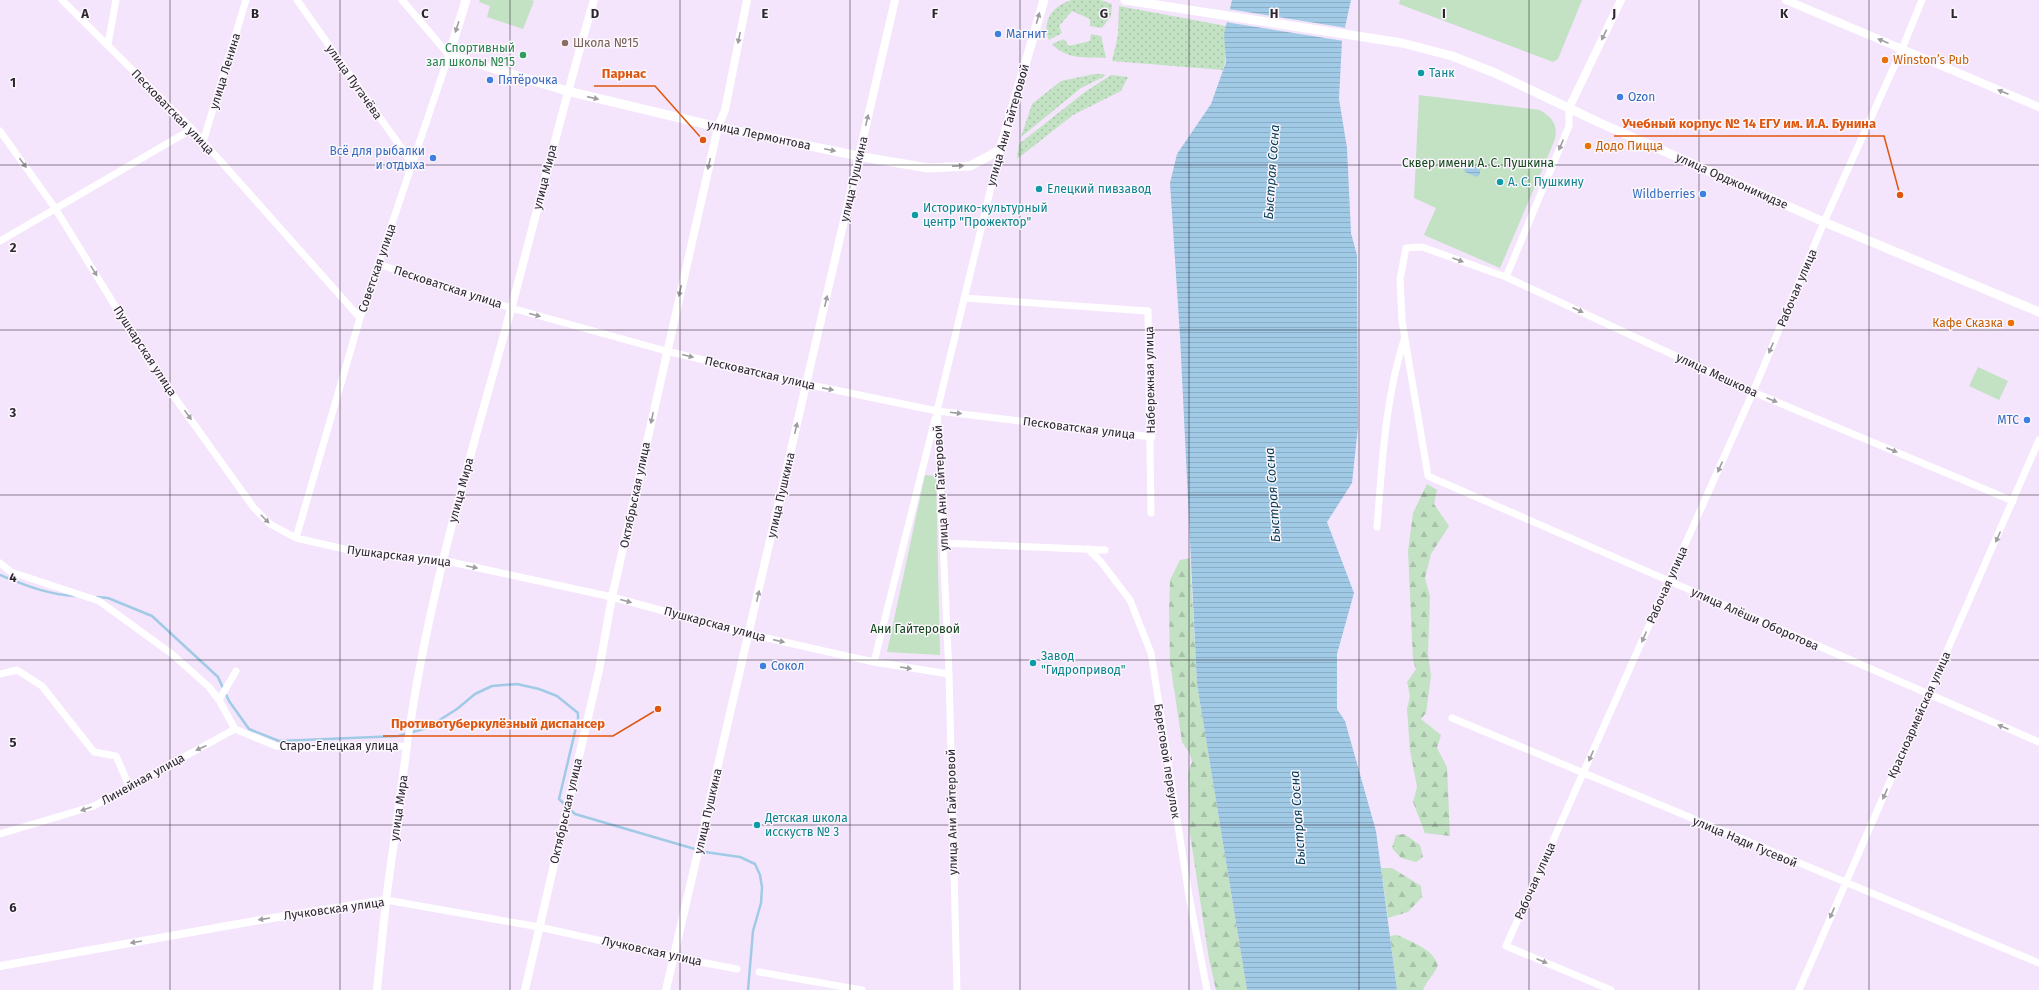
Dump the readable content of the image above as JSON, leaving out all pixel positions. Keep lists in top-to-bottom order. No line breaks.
{"streets":{"main road":["улица Ани Гайтеровой","улица Лермонтова","улица Орджоникидзе","Советская улица"],"street":["улица Ленина","улица Пугачёва","Песковатская улица","улица Мира","улица Пушкина","Рабочая улица","Пушкарская улица","улица Мешкова","Набережная улица","Октябрьская улица","улица Алёши Оборотова","Красноармейская улица","Старо-Елецкая улица","Береговой переулок","Линейная улица","улица Нади Гусевой","Лучковская улица"]},"crossings":[["улица Ленина","Песковатская улица"],["улица Пугачёва","Советская улица"],["Песковатская улица","улица Ани Гайтеровой"],["Песковатская улица","улица Мира"],["Песковатская улица","улица Пушкина"],["Песковатская улица","Советская улица"],["Песковатская улица","Набережная улица"],["Песковатская улица","Октябрьская улица"],["улица Ани Гайтеровой","улица Лермонтова"],["улица Ани Гайтеровой","Пушкарская улица"],["улица Ани Гайтеровой","Набережная улица"],["улица Лермонтова","улица Мира"],["улица Лермонтова","улица Пушкина"],["улица Лермонтова","Советская улица"],["улица Лермонтова","Октябрьская улица"],["улица Мира","Пушкарская улица"],["улица Мира","Старо-Елецкая улица"],["улица Мира","Лучковская улица"],["улица Пушкина","Пушкарская улица"],["улица Пушкина","Лучковская улица"],["улица Орджоникидзе","Рабочая улица"],["Советская улица","Пушкарская улица"],["Рабочая улица","улица Мешкова"],["Рабочая улица","улица Алёши Оборотова"],["Рабочая улица","улица Нади Гусевой"],["Пушкарская улица","Октябрьская улица"],["улица Мешкова","улица Алёши Оборотова"],["улица Мешкова","Красноармейская улица"],["Октябрьская улица","Лучковская улица"],["улица Алёши Оборотова","Красноармейская улица"],["Красноармейская улица","улица Нади Гусевой"],["Старо-Елецкая улица","Линейная улица"]],"one_way":["Песковатская улица","улица Лермонтова","улица Пушкина","Рабочая улица","Пушкарская улица","улица Мешкова","Октябрьская улица","Красноармейская улица","Линейная улица","Лучковская улица"],"water":["Быстрая Сосна"],"parks":["Сквер имени А. С. Пушкина","Ани Гайтеровой"],"places":["Магнит","Школа №15","Спортивный зал школы №15","Winston’s Pub","Танк","Пятёрочка","Ozon","Парнас","Додо Пицца","Всё для рыбалки и отдыха","А. С. Пушкину","Елецкий пивзавод","Wildberries","Учебный корпус № 14 ЕГУ им. И.А. Бунина","Историко-культурный центр \"Прожектор\"","Кафе Сказка","МТС","Завод \"Гидропривод\"","Сокол","Противотуберкулёзный диспансер","Детская школа исскуств № 3"],"grid":{"columns":["A","B","C","D","E","F","G","H","I","J","K","L"],"rows":["1","2","3","4","5","6"]}}
